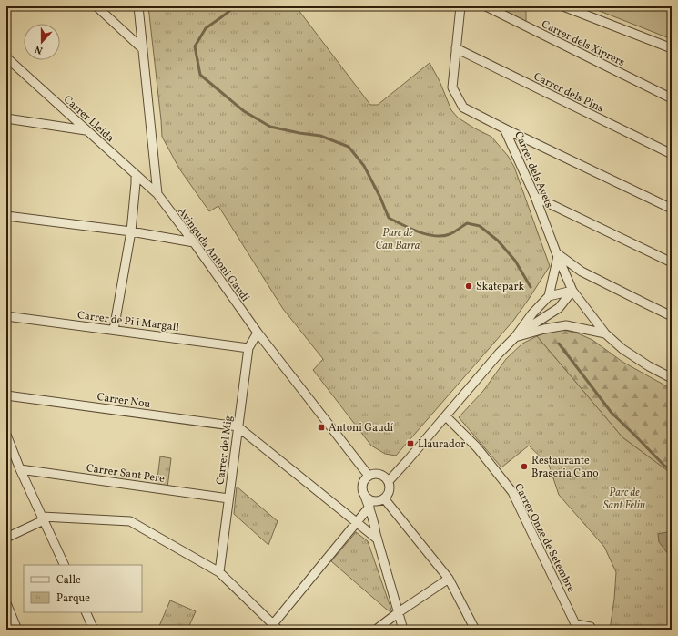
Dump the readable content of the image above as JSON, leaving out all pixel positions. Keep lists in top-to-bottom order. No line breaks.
{"streets":{"street":["Carrer dels Xiprers","Carrer dels Pins","Carrer Lleida","Carrer dels Avets","Avinguda Antoni Gaudí","Carrer de Pi i Margall","Carrer Nou","Carrer del Mig","Carrer Sant Pere","Carrer Onze de Setembre"]},"crossings":[["Carrer dels Pins","Carrer dels Avets"],["Carrer Lleida","Avinguda Antoni Gaudí"],["Avinguda Antoni Gaudí","Carrer del Mig"],["Carrer de Pi i Margall","Carrer del Mig"],["Carrer Nou","Carrer del Mig"],["Carrer del Mig","Carrer Sant Pere"]],"parks":["Parc de Can Barra","Parc de Sant Feliu"],"places":{"other":["Skatepark","Restaurante Braseria Cano"],"transit":["Antoni Gaudí","Llaurador"]},"legend":["Calle","Parque"],"north":"bottom"}
